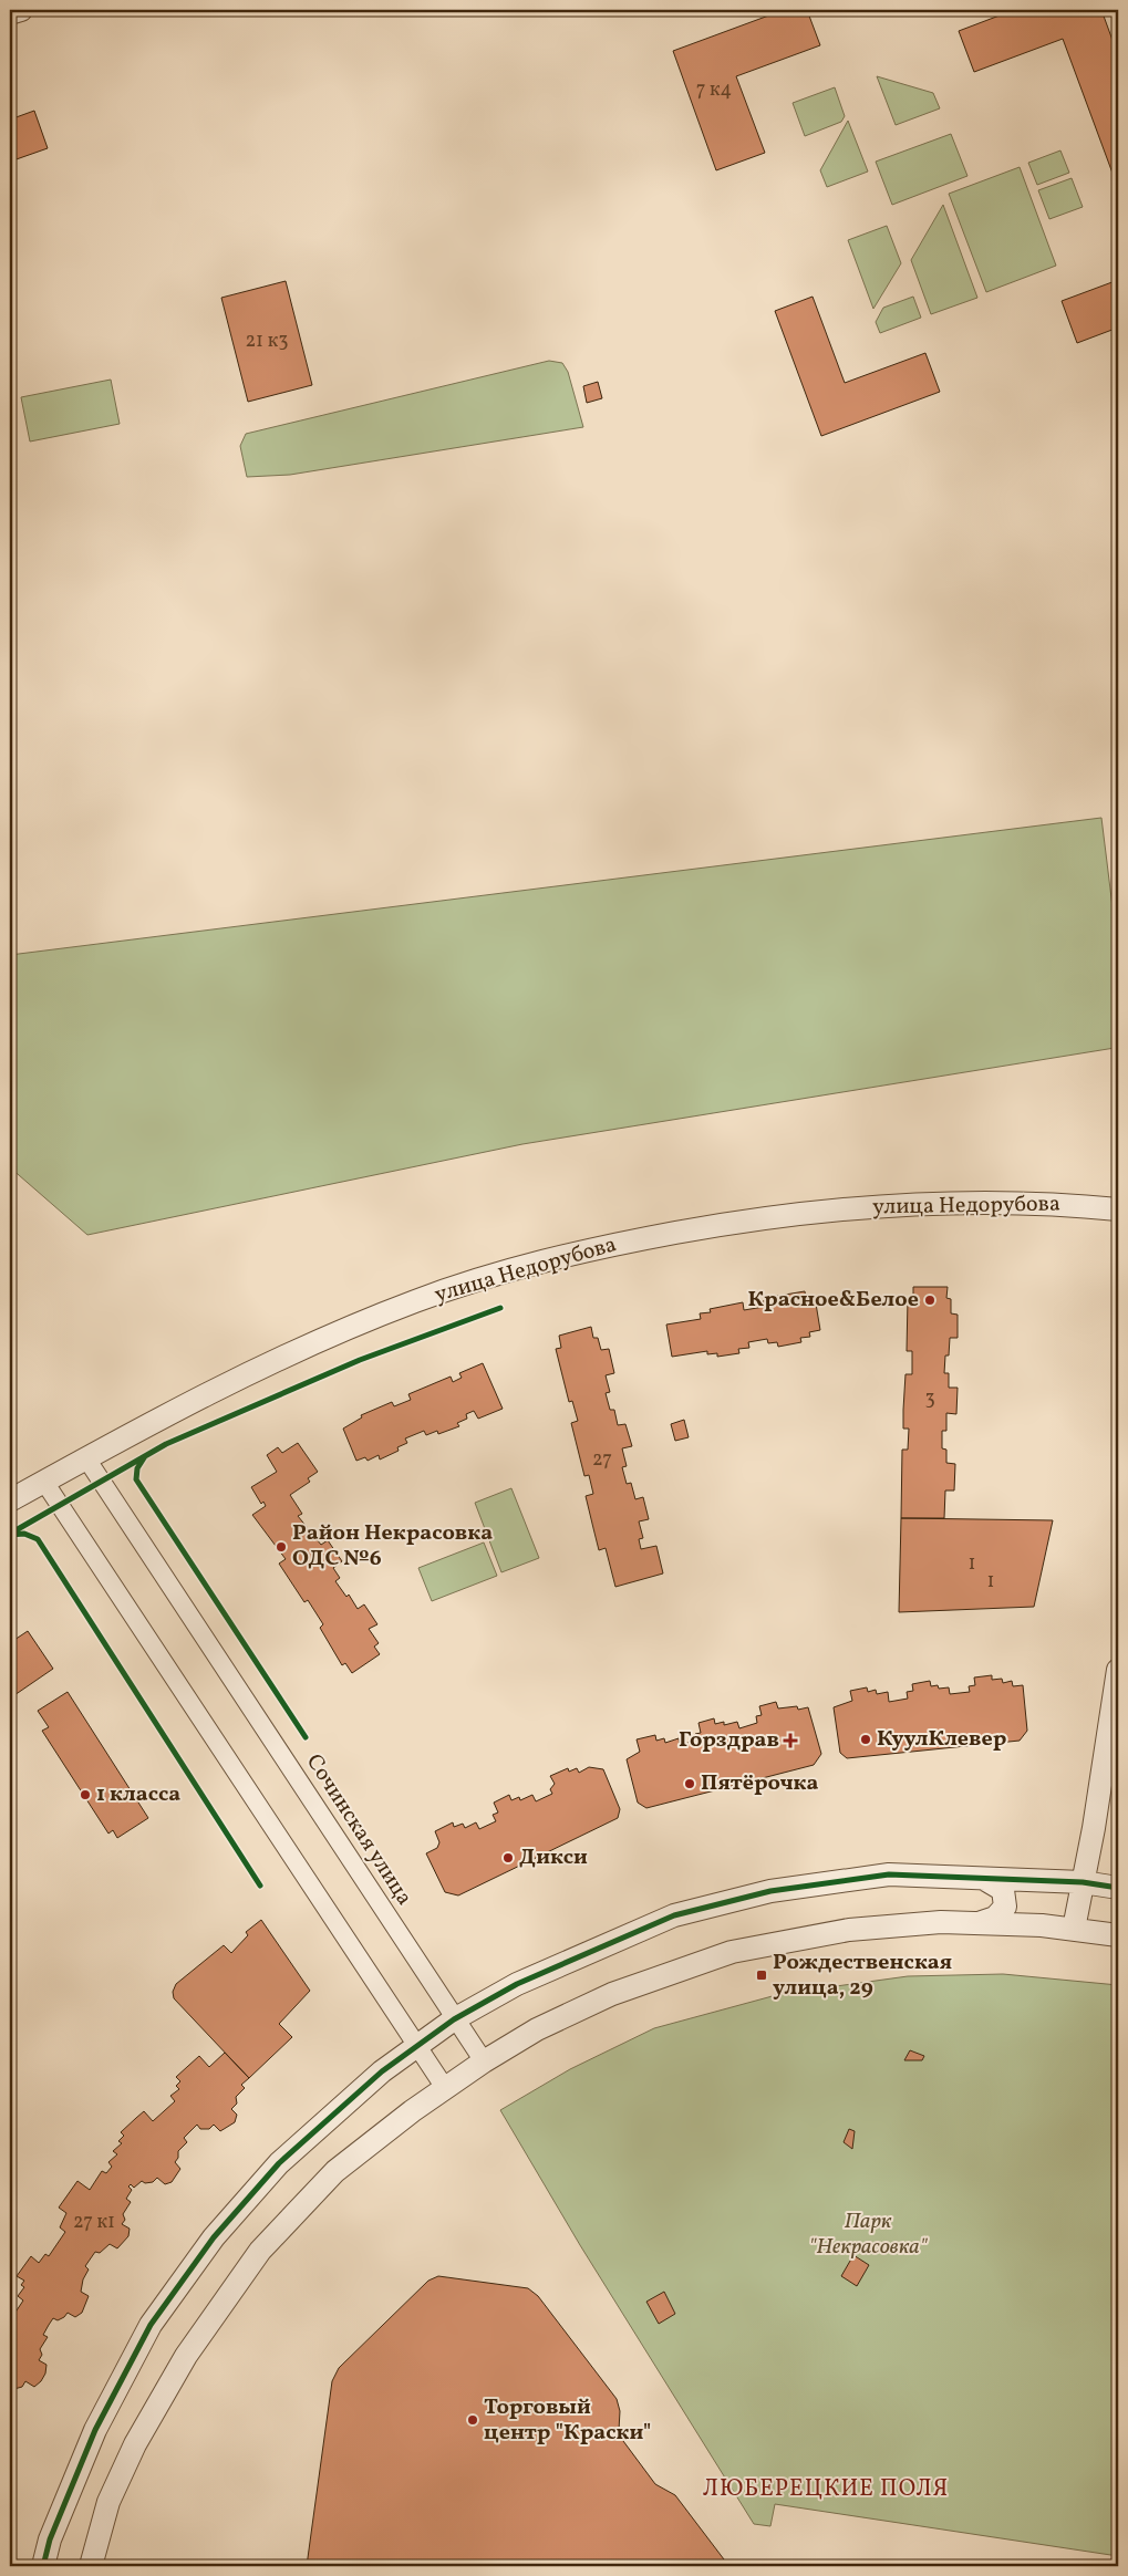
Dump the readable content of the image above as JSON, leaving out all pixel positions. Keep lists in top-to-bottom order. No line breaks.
{"streets":{"street":["улица Недорубова","Сочинская улица"]},"crossings":[["улица Недорубова","Сочинская улица"]],"districts":["ЛЮБЕРЕЦКИЕ ПОЛЯ"],"parks":["Парк \"Некрасовка\""],"places":{"other":["Красное&Белое","Район Некрасовка ОДС №6","КуулКлевер","Пятёрочка","1 класса","Дикси","Торговый центр \"Краски\""],"health":["Горздрав"],"transit":["Рождественская улица, 29"]},"house_numbers":["7 к4","21 к3","3","27","1","1","27 к1"]}
